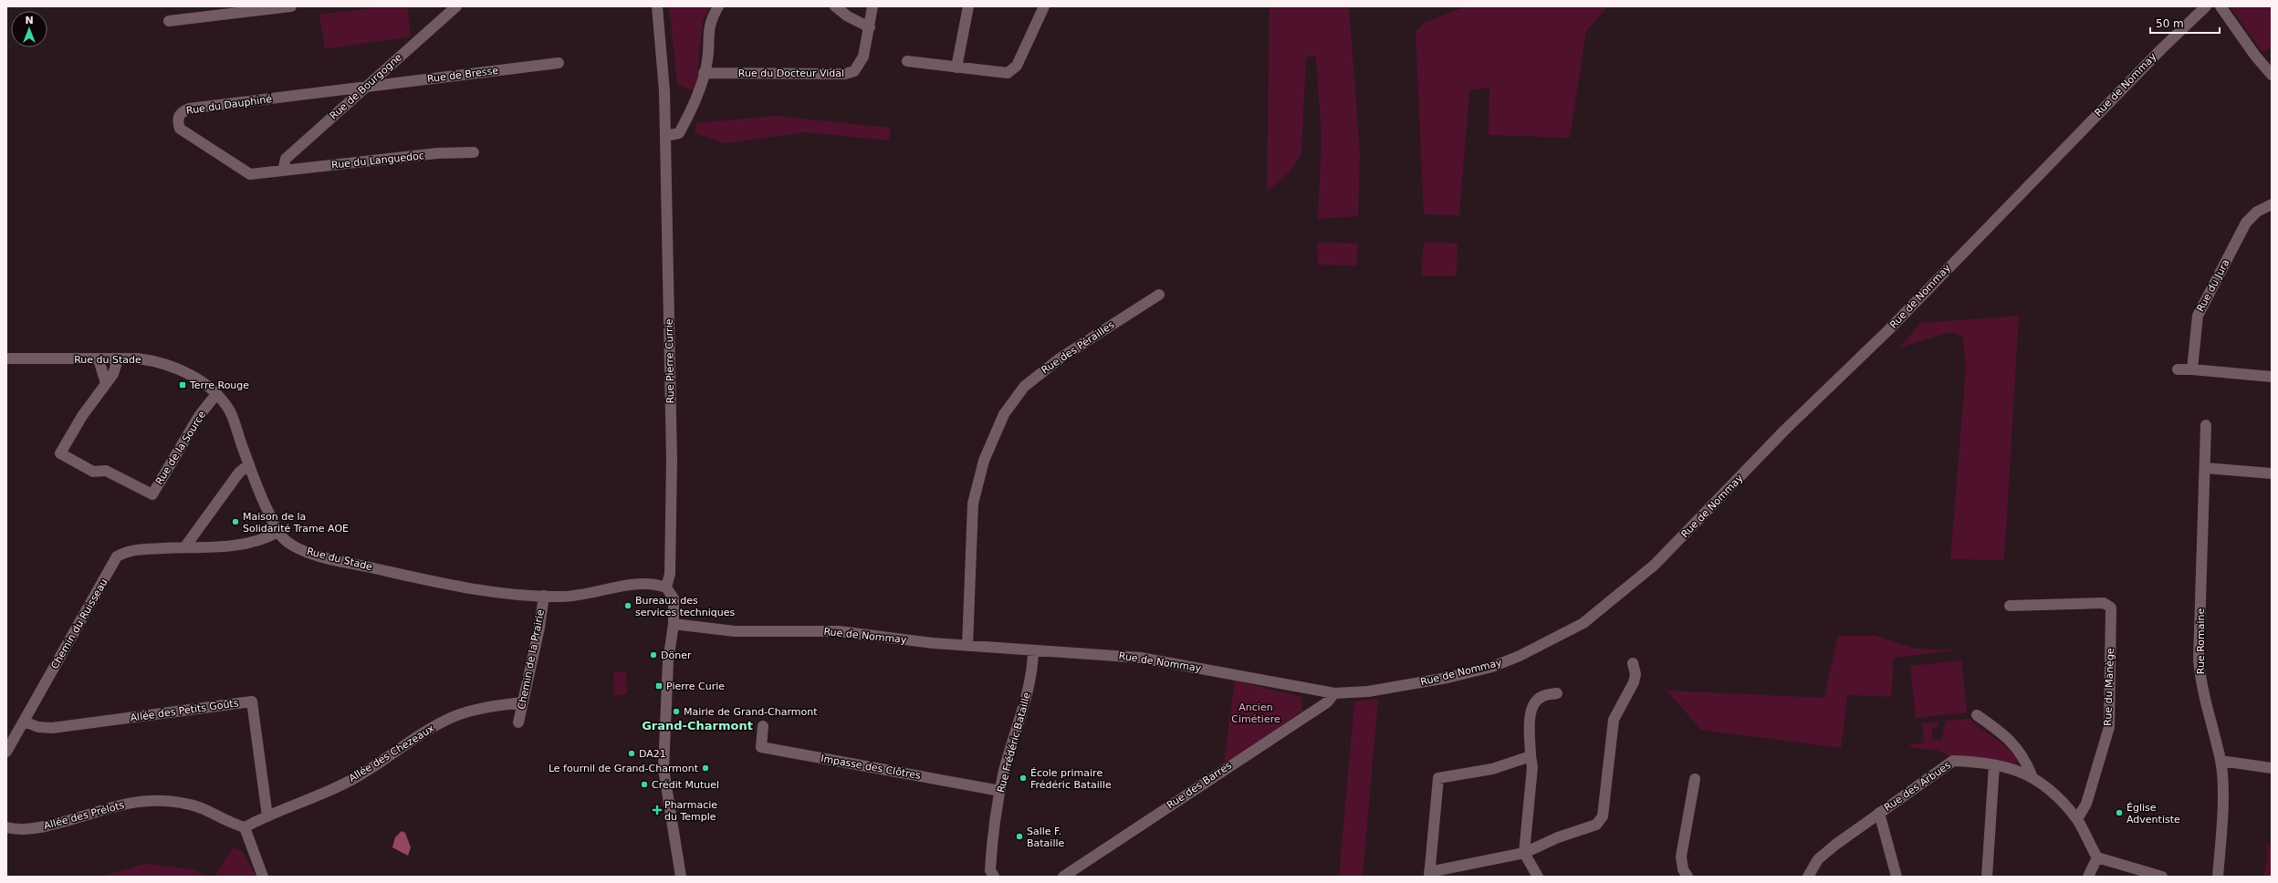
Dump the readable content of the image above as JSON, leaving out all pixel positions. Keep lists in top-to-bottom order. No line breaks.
{"streets":{"street":["Rue du Docteur Vidal","Rue de Bresse","Rue de Nommay","Rue de Bourgogne","Rue du Dauphiné","Rue du Languedoc","Rue du Jura","Rue des Pérailles","Rue du Stade","Rue Pierre Currie","Rue de la Source","Chemin du Ruisseau","Rue Romaine","Chemin de la Prairie","Rue du Manège","Allée des Petits Goûts","Rue Frédéric Bataille","Allée des Chezeaux","Impasse des Clôtres","Rue des Barres","Rue des Arbues","Allée des Prélots"]},"crossings":[["Rue de Bresse","Rue de Bourgogne"],["Rue de Bresse","Rue du Dauphiné"],["Rue de Nommay","Rue des Pérailles"],["Rue de Nommay","Rue Frédéric Bataille"],["Rue de Nommay","Rue des Barres"],["Rue de Bourgogne","Rue du Dauphiné"],["Rue de Bourgogne","Rue du Languedoc"],["Rue du Dauphiné","Rue du Languedoc"],["Rue du Stade","Rue Pierre Currie"],["Rue du Stade","Rue de la Source"],["Rue du Stade","Chemin du Ruisseau"],["Rue du Stade","Chemin de la Prairie"],["Chemin du Ruisseau","Allée des Petits Goûts"],["Chemin de la Prairie","Allée des Chezeaux"],["Rue du Manège","Rue des Arbues"],["Allée des Petits Goûts","Allée des Chezeaux"],["Rue Frédéric Bataille","Impasse des Clôtres"],["Allée des Chezeaux","Allée des Prélots"]],"districts":["Grand-Charmont"],"parks":["Ancien Cimétiere"],"places":{"transit":["Terre Rouge","Pierre Curie"],"other":["Maison de la Solidarité Trame AOE","Bureaux des services techniques","Döner","Mairie de Grand-Charmont","DA21","Le fournil de Grand-Charmont","École primaire Frédéric Bataille","Crédit Mutuel","Église Adventiste","Salle F. Bataille"],"health":["Pharmacie du Temple"]},"scale_bar":"50 m","north":"top"}
